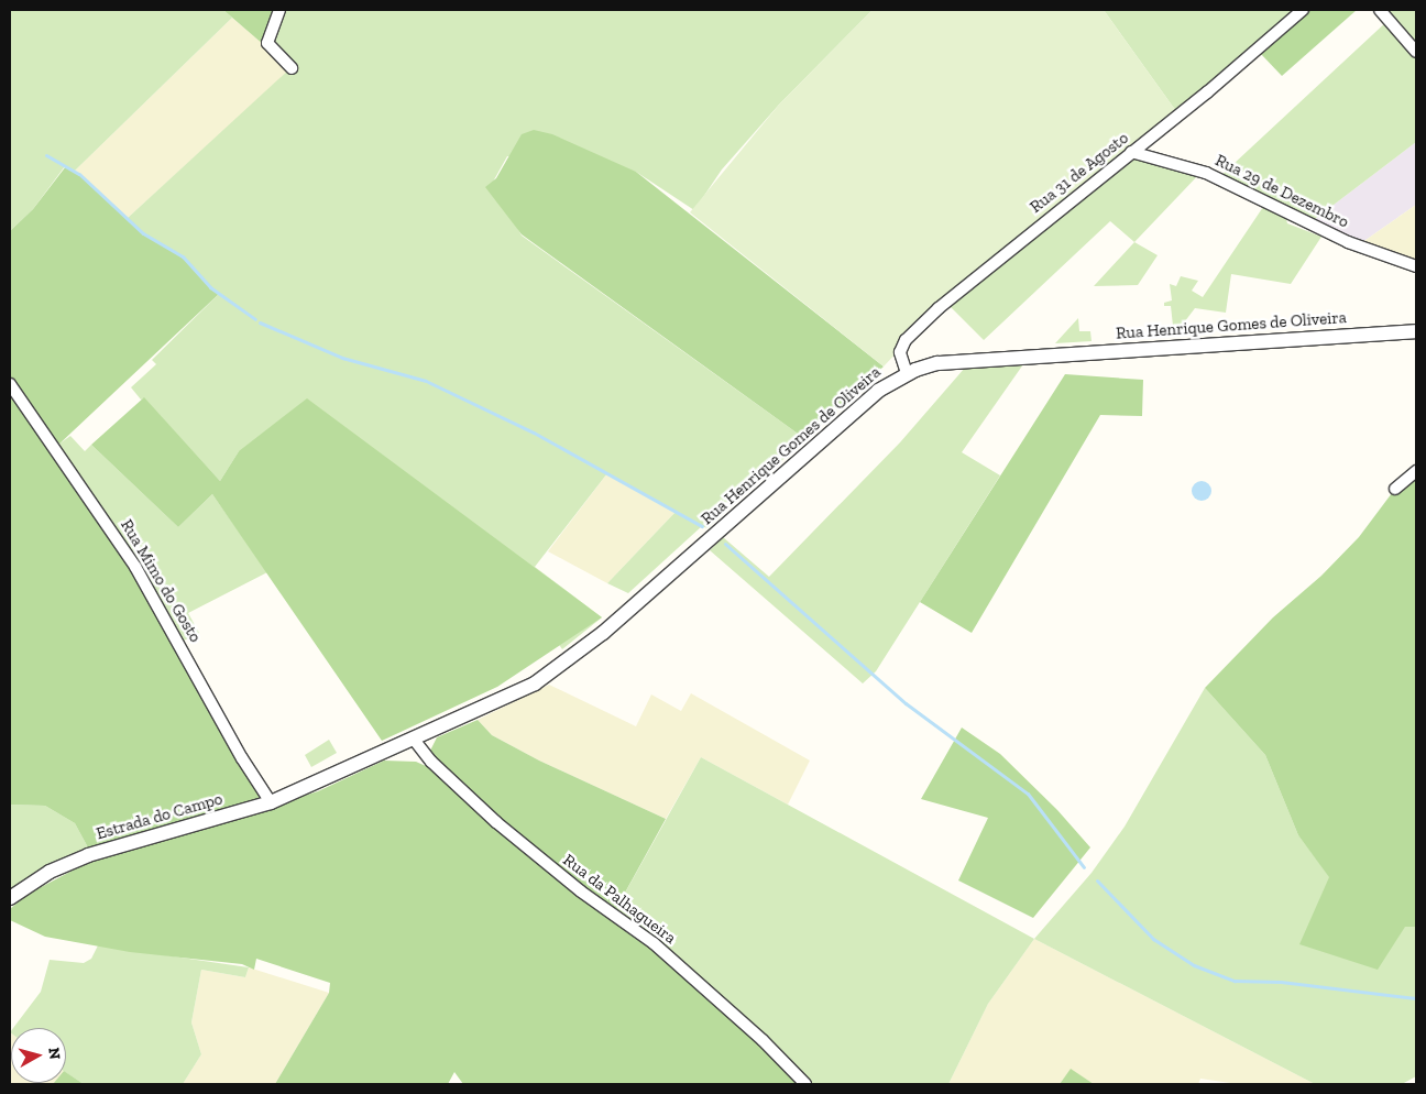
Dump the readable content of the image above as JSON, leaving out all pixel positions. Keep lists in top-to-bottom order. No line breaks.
{"streets":{"street":["Rua 31 de Agosto","Rua 29 de Dezembro","Rua Henrique Gomes de Oliveira","Rua Mimo do Gosto","Estrada do Campo","Rua da Palhagueira"]},"crossings":[["Rua 31 de Agosto","Rua 29 de Dezembro"],["Rua 31 de Agosto","Rua Henrique Gomes de Oliveira"],["Rua Henrique Gomes de Oliveira","Estrada do Campo"],["Rua Henrique Gomes de Oliveira","Rua da Palhagueira"],["Rua Mimo do Gosto","Estrada do Campo"]],"north":"right"}
